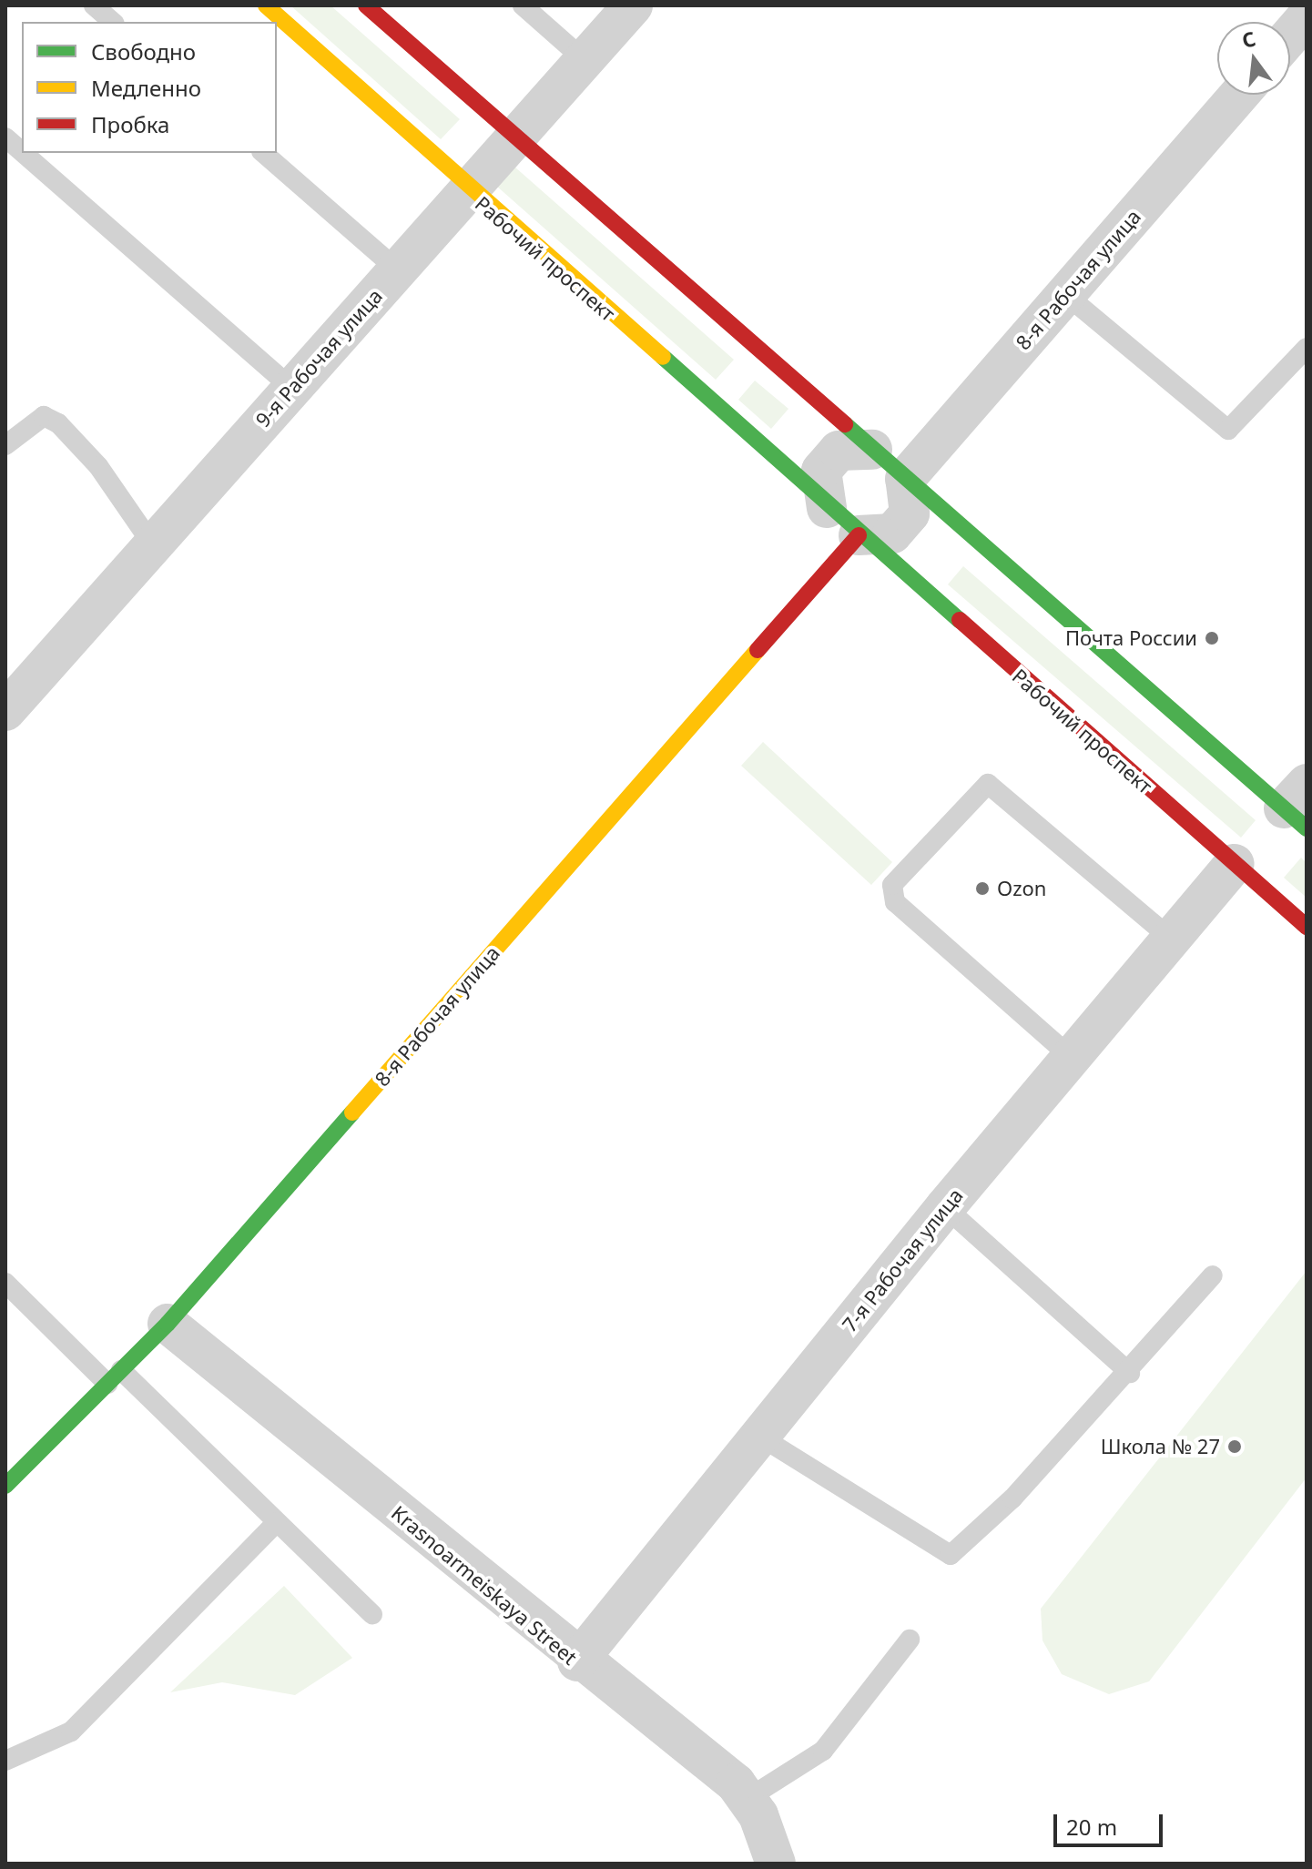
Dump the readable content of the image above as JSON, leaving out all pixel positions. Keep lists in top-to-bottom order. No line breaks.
{"streets":{"street":["Рабочий проспект","8-я Рабочая улица","9-я Рабочая улица","7-я Рабочая улица","Krasnoarmeiskaya Street"]},"crossings":[["Рабочий проспект","8-я Рабочая улица"],["Рабочий проспект","9-я Рабочая улица"],["Рабочий проспект","7-я Рабочая улица"],["8-я Рабочая улица","Krasnoarmeiskaya Street"],["7-я Рабочая улица","Krasnoarmeiskaya Street"]],"places":["Почта России","Ozon","Школа № 27"],"legend":["Свободно","Медленно","Пробка"],"scale_bar":"20 m","north":"top"}
